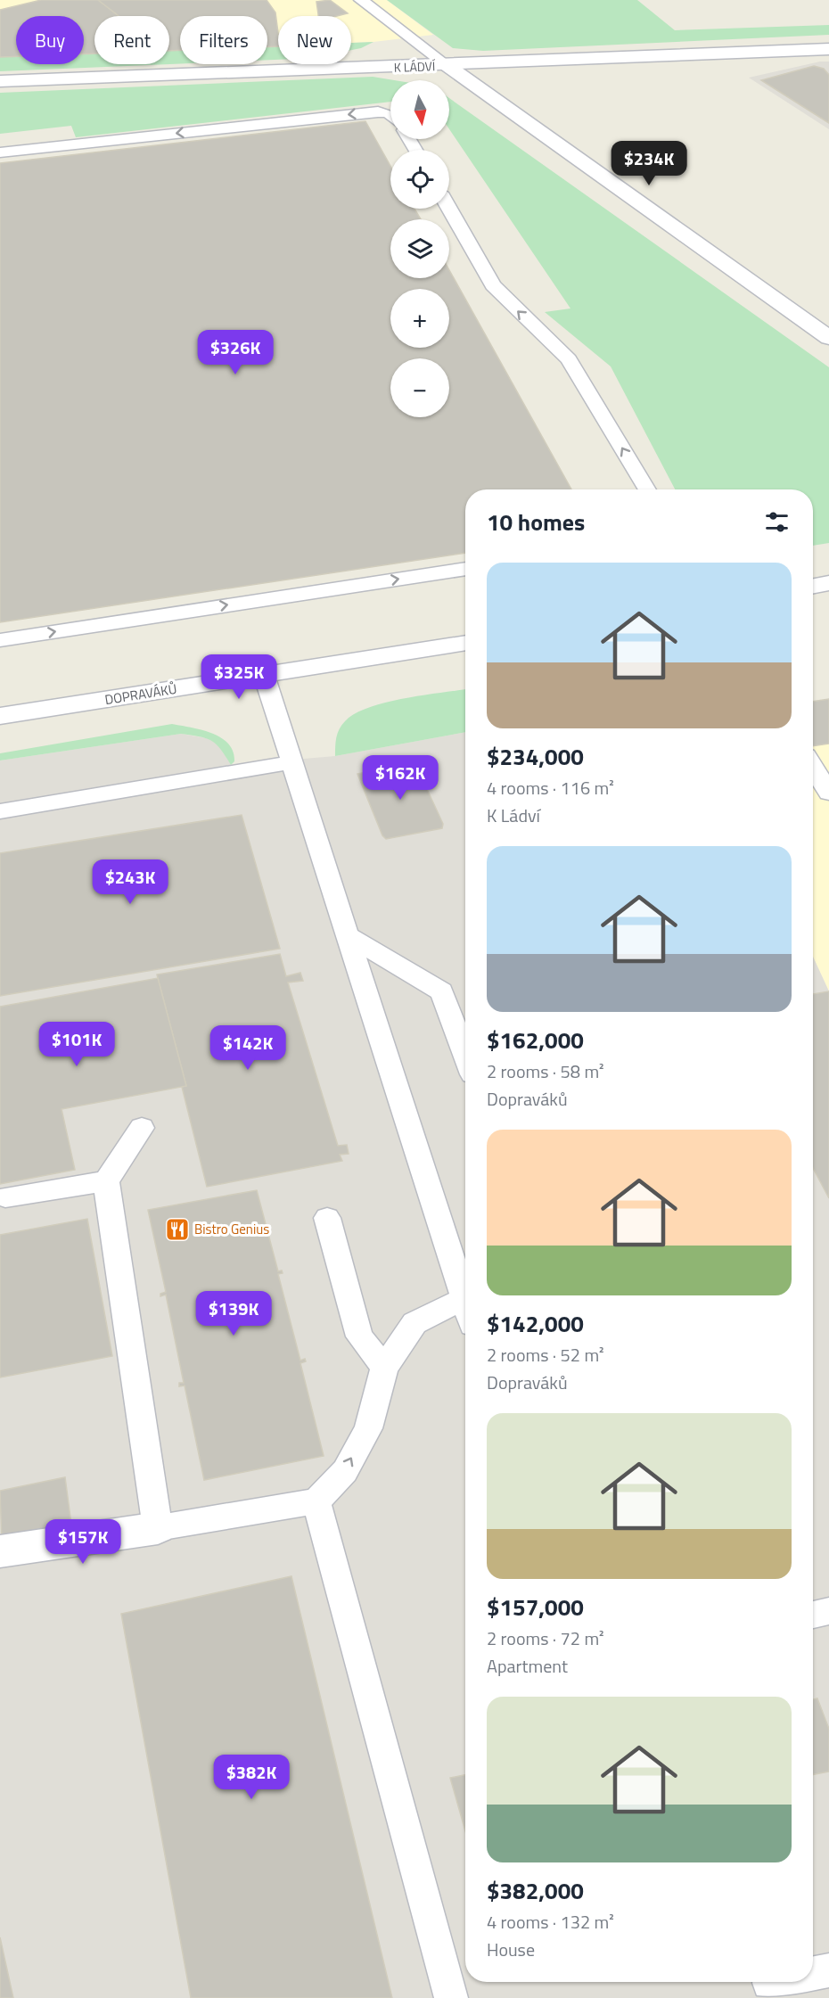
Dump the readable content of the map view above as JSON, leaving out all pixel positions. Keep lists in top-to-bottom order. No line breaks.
{"streets":{"street":["K LÁDVÍ","DOPRAVÁKŮ"]},"places":{"restaurant":["Bistro Genius"]},"north":"bottom","page":{"chip":["Buy","Rent","Filters","New"],"map_buttons":["+","−"],"price":["$234K","$326K","$325K","$162K","$243K","$101K","$142K","$139K","$157K","$382K"],"heading":"10 homes","list":[{"name":"$234,000","note":"4 rooms · 116 m² · K Ládví"},{"name":"$162,000","note":"2 rooms · 58 m² · Dopraváků"},{"name":"$142,000","note":"2 rooms · 52 m² · Dopraváků"},{"name":"$157,000","note":"2 rooms · 72 m² · Apartment"},{"name":"$382,000","note":"4 rooms · 132 m² · House"}]}}
